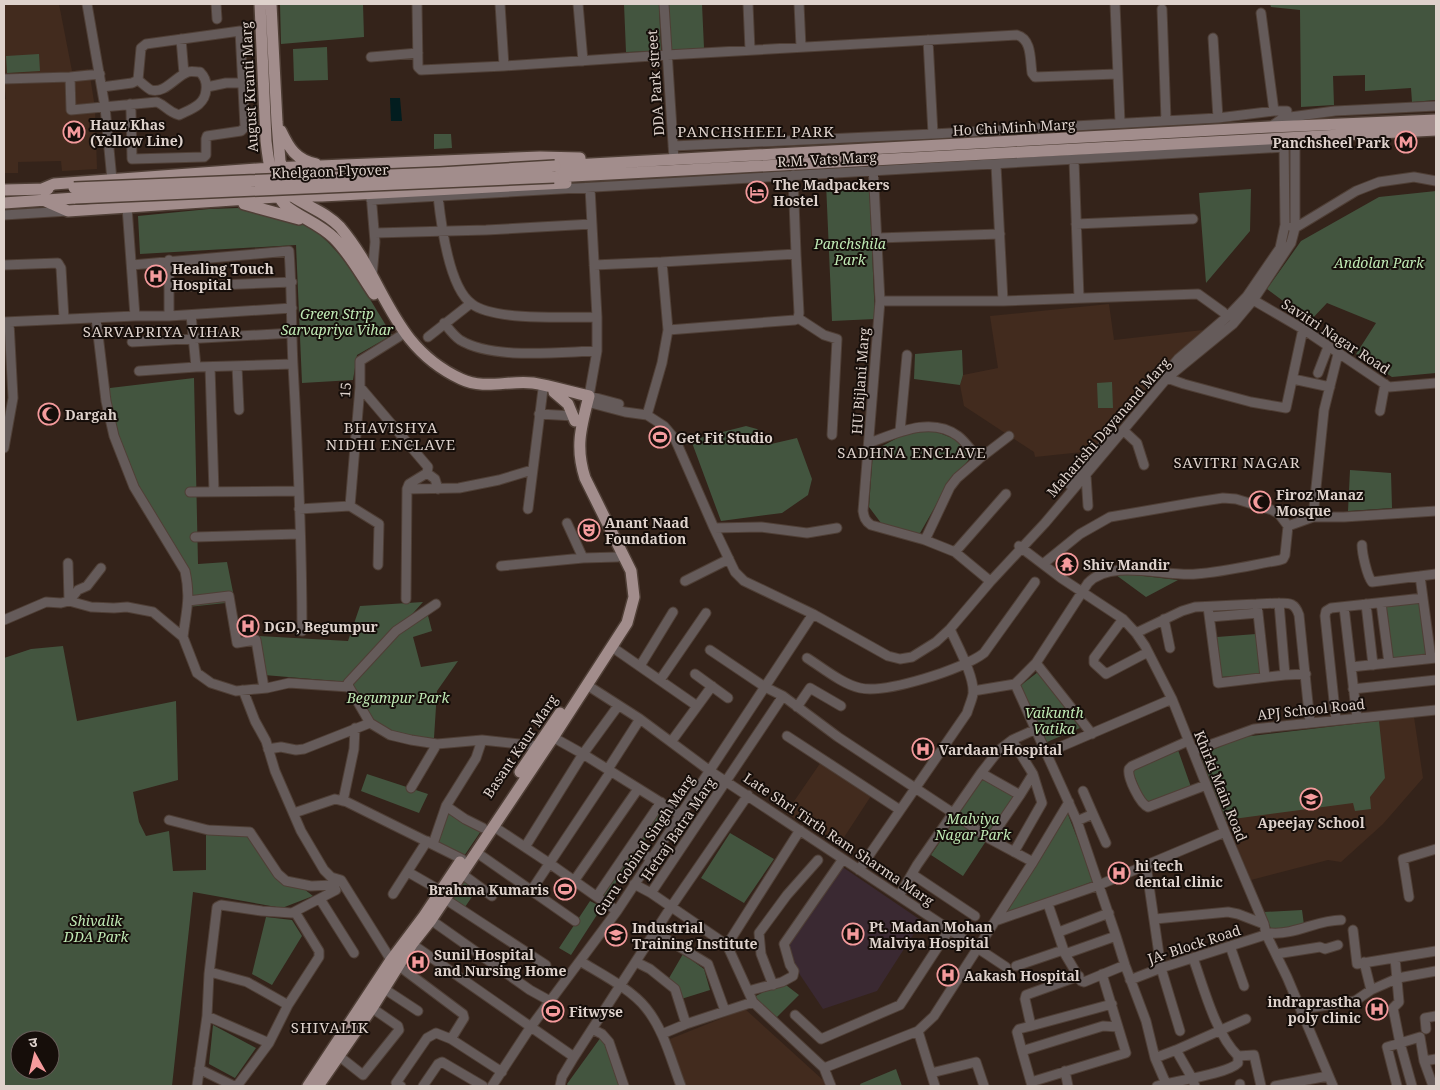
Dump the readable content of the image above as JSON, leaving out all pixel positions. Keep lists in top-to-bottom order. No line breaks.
{"streets":{"main road":["August Kranti Marg","Ho Chi Minh Marg","Khelgaon Flyover","Maharishi Dayanand Marg","Basant Kaur Marg"],"street":["DDA Park street","R.M. Vats Marg","Savitri Nagar Road","HU Bijlani Marg","15","APJ School Road","Khirki Main Road","Hetraj Batra Marg","Late Shri Tirth Ram Sharma Marg","Guru Gobind Singh Marg","JA- Block Road"]},"crossings":[["DDA Park street","Ho Chi Minh Marg"],["Ho Chi Minh Marg","R.M. Vats Marg"],["Ho Chi Minh Marg","Khelgaon Flyover"],["Ho Chi Minh Marg","HU Bijlani Marg"],["Ho Chi Minh Marg","Maharishi Dayanand Marg"],["R.M. Vats Marg","HU Bijlani Marg"],["R.M. Vats Marg","Maharishi Dayanand Marg"],["Savitri Nagar Road","Maharishi Dayanand Marg"],["HU Bijlani Marg","Maharishi Dayanand Marg"],["15","Maharishi Dayanand Marg"],["Maharishi Dayanand Marg","Basant Kaur Marg"],["Maharishi Dayanand Marg","Khirki Main Road"],["Maharishi Dayanand Marg","Guru Gobind Singh Marg"],["APJ School Road","Khirki Main Road"],["Basant Kaur Marg","Late Shri Tirth Ram Sharma Marg"],["Khirki Main Road","JA- Block Road"],["Hetraj Batra Marg","Late Shri Tirth Ram Sharma Marg"],["Late Shri Tirth Ram Sharma Marg","Guru Gobind Singh Marg"]],"districts":["PANCHSHEEL PARK","SARVAPRIYA VIHAR","BHAVISHYA NIDHI ENCLAVE","SADHNA ENCLAVE","SAVITRI NAGAR","SHIVALIK"],"parks":["Panchshila Park","Andolan Park","Green Strip Sarvapriya Vihar","Begumpur Park","Vaikunth Vatika","Malviya Nagar Park","Shivalik DDA Park"],"places":{"metro station":["Hauz Khas (Yellow Line)","Panchsheel Park"],"hotel":["The Madpackers Hostel"],"hospital":["Healing Touch Hospital","DGD, Begumpur","Vardaan Hospital","hi tech dental clinic","Pt. Madan Mohan Malviya Hospital","Sunil Hospital and Nursing Home","Aakash Hospital","indraprastha poly clinic"],"mosque":["Dargah","Firoz Manaz Mosque"],"sports":["Get Fit Studio","Brahma Kumaris","Fitwyse"],"theatre":["Anant Naad Foundation"],"temple":["Shiv Mandir"],"school or university":["Apeejay School","Industrial Training Institute"]},"north":"top"}
